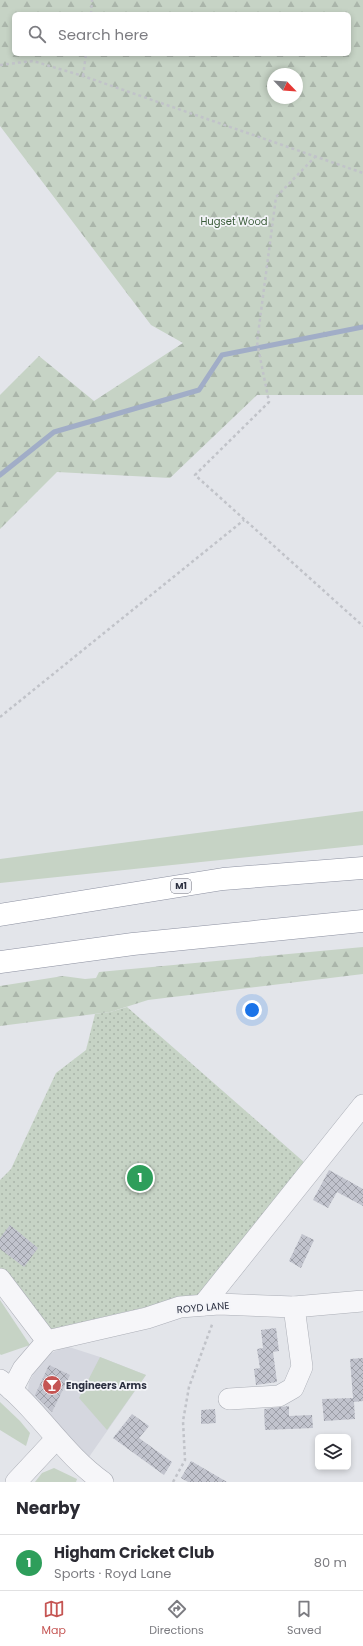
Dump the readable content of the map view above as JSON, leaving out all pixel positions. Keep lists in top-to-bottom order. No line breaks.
{"streets":{"highway":["M1"],"street":["ROYD LANE"]},"parks":["Hugset Wood"],"places":{"bar":["Engineers Arms"]},"north":"bottom right","page":{"search":"Search here","pins":"1","heading":"Nearby","list":[{"mark":"1","name":"Higham Cricket Club","note":"Sports · Royd Lane","value":"80 m"}],"nav":["Map","Directions","Saved"]}}
